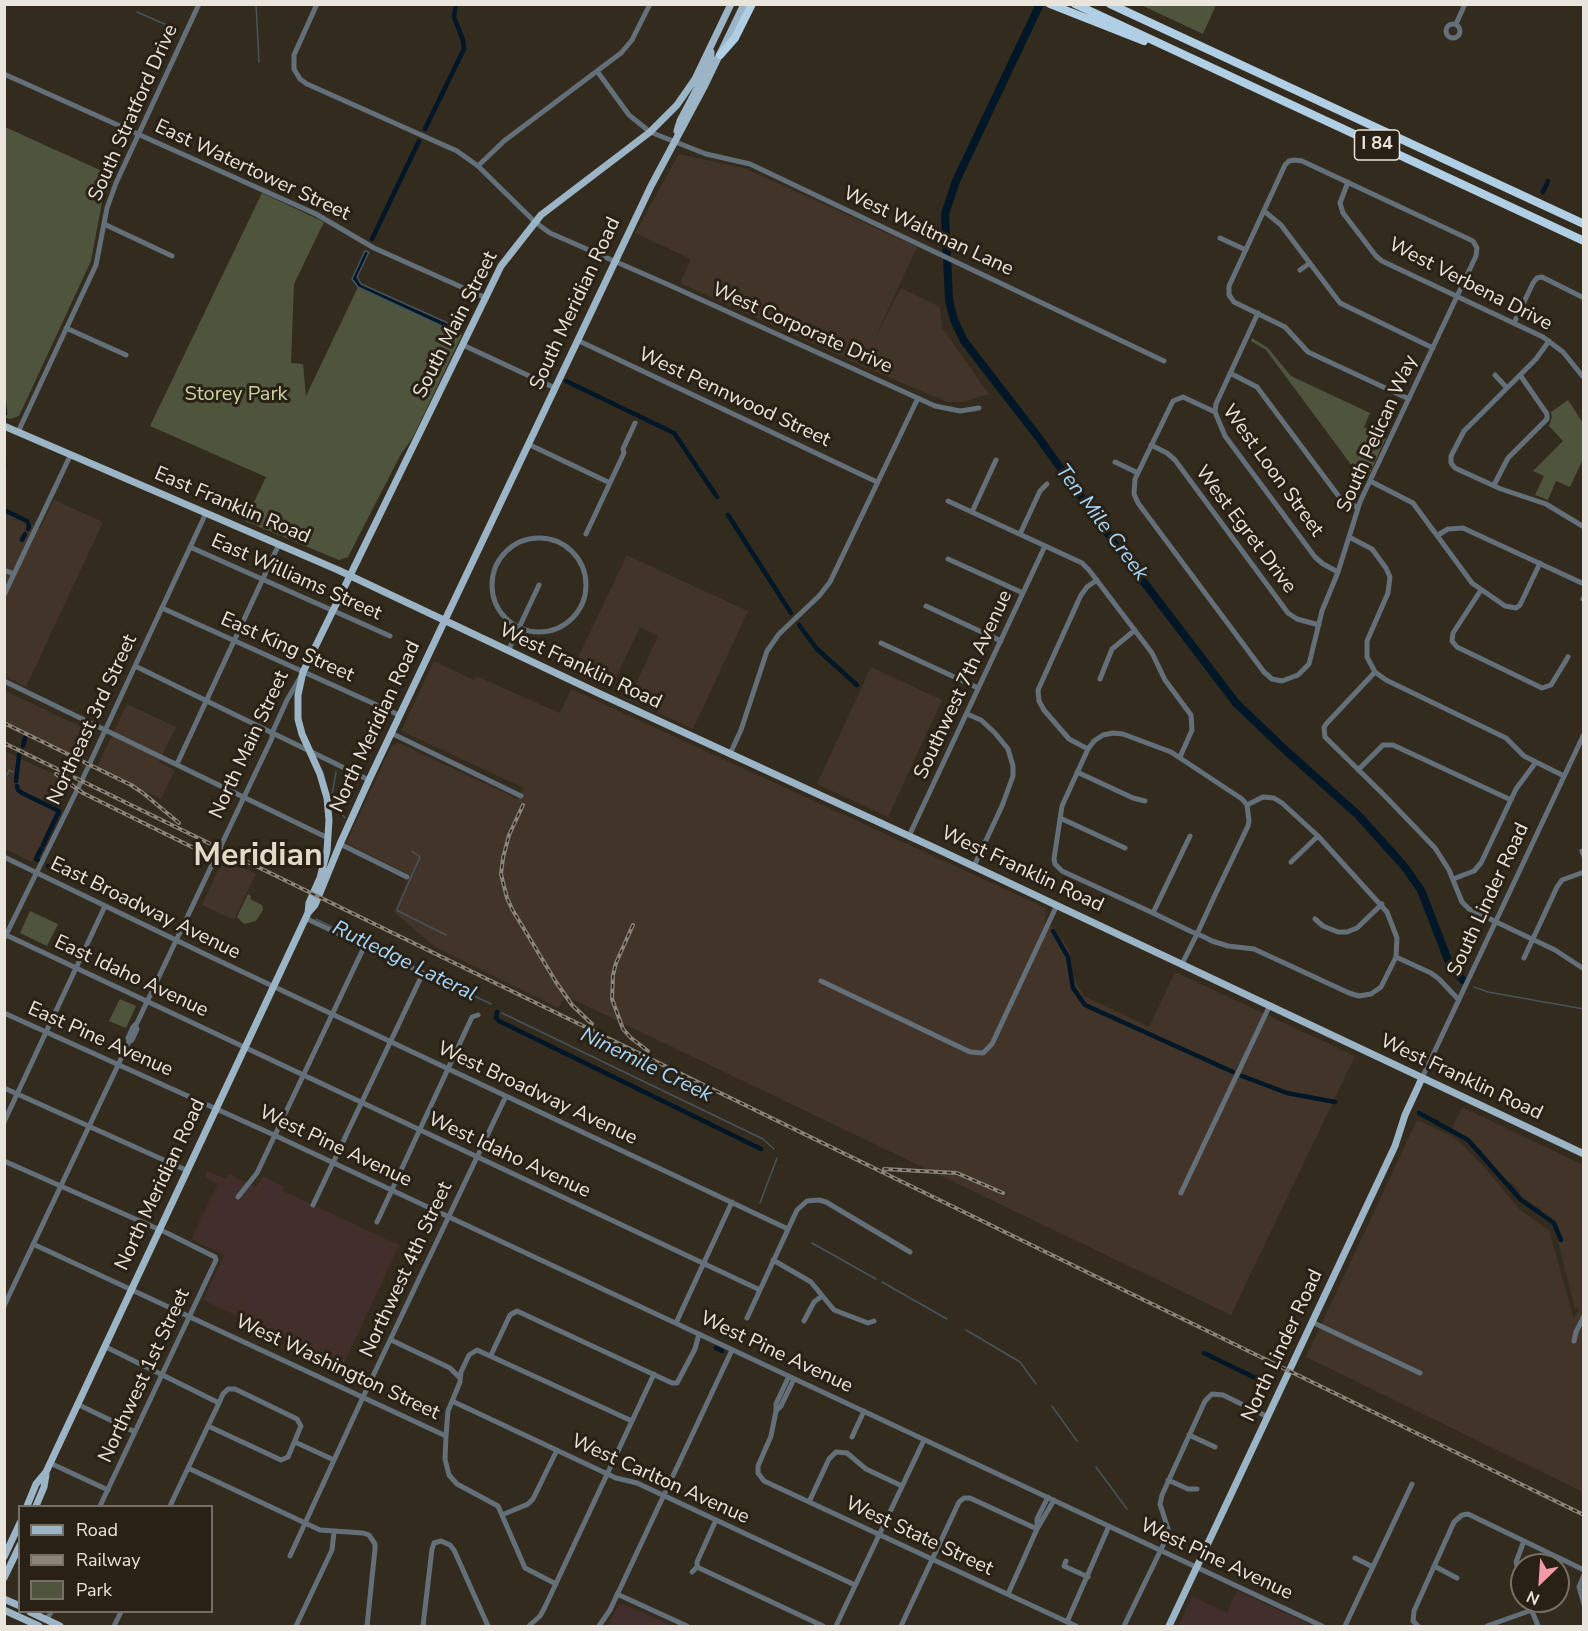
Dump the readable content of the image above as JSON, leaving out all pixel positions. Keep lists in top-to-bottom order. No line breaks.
{"streets":{"highway":["I 84"],"main road":["South Meridian Road","South Main Street","East Franklin Road","West Franklin Road","North Meridian Road","North Main Street","North Linder Road"],"street":["South Stratford Drive","East Watertower Street","West Waltman Lane","West Verbena Drive","West Corporate Drive","West Pennwood Street","South Pelican Way","West Loon Street","West Egret Drive","East Williams Street","East King Street","Southwest 7th Avenue","Northeast 3rd Street","South Linder Road","East Broadway Avenue","East Idaho Avenue","East Pine Avenue","West Broadway Avenue","West Pine Avenue","West Idaho Avenue","Northwest 4th Street","West Washington Street","Northwest 1st Street","West Carlton Avenue","West State Street"]},"crossings":[["South Stratford Drive","East Watertower Street"],["South Stratford Drive","East Franklin Road"],["East Watertower Street","South Main Street"],["West Waltman Lane","South Meridian Road"],["West Waltman Lane","South Main Street"],["West Verbena Drive","South Pelican Way"],["South Meridian Road","West Corporate Drive"],["South Meridian Road","West Pennwood Street"],["South Meridian Road","East Franklin Road"],["South Meridian Road","West Franklin Road"],["South Meridian Road","North Meridian Road"],["South Main Street","West Corporate Drive"],["South Main Street","East Franklin Road"],["South Main Street","North Main Street"],["South Pelican Way","West Loon Street"],["South Pelican Way","West Egret Drive"],["West Loon Street","West Egret Drive"],["East Franklin Road","West Franklin Road"],["East Franklin Road","Northeast 3rd Street"],["East Franklin Road","North Meridian Road"],["East Franklin Road","North Main Street"],["East Williams Street","Northeast 3rd Street"],["East Williams Street","North Main Street"],["East King Street","Northeast 3rd Street"],["East King Street","North Meridian Road"],["East King Street","North Main Street"],["West Franklin Road","Southwest 7th Avenue"],["West Franklin Road","North Meridian Road"],["West Franklin Road","South Linder Road"],["West Franklin Road","North Linder Road"],["Northeast 3rd Street","East Broadway Avenue"],["Northeast 3rd Street","East Idaho Avenue"],["North Meridian Road","North Main Street"],["North Meridian Road","East Broadway Avenue"],["North Meridian Road","East Idaho Avenue"],["North Meridian Road","East Pine Avenue"],["North Meridian Road","West Broadway Avenue"],["North Meridian Road","West Pine Avenue"],["North Meridian Road","West Idaho Avenue"],["North Meridian Road","West Washington Street"],["North Meridian Road","Northwest 1st Street"],["North Main Street","East Broadway Avenue"],["North Main Street","East Idaho Avenue"],["North Main Street","East Pine Avenue"],["North Main Street","West Washington Street"],["South Linder Road","North Linder Road"],["East Broadway Avenue","West Broadway Avenue"],["East Idaho Avenue","West Idaho Avenue"],["East Pine Avenue","West Pine Avenue"],["West Broadway Avenue","Northwest 4th Street"],["West Pine Avenue","Northwest 4th Street"],["West Pine Avenue","North Linder Road"],["West Pine Avenue","West State Street"],["West Idaho Avenue","Northwest 4th Street"],["Northwest 4th Street","West Washington Street"],["West Washington Street","Northwest 1st Street"]],"districts":["Meridian"],"water":["Ten Mile Creek","Rutledge Lateral","Ninemile Creek"],"parks":["Storey Park"],"legend":["Road","Railway","Park"],"north":"bottom left"}
